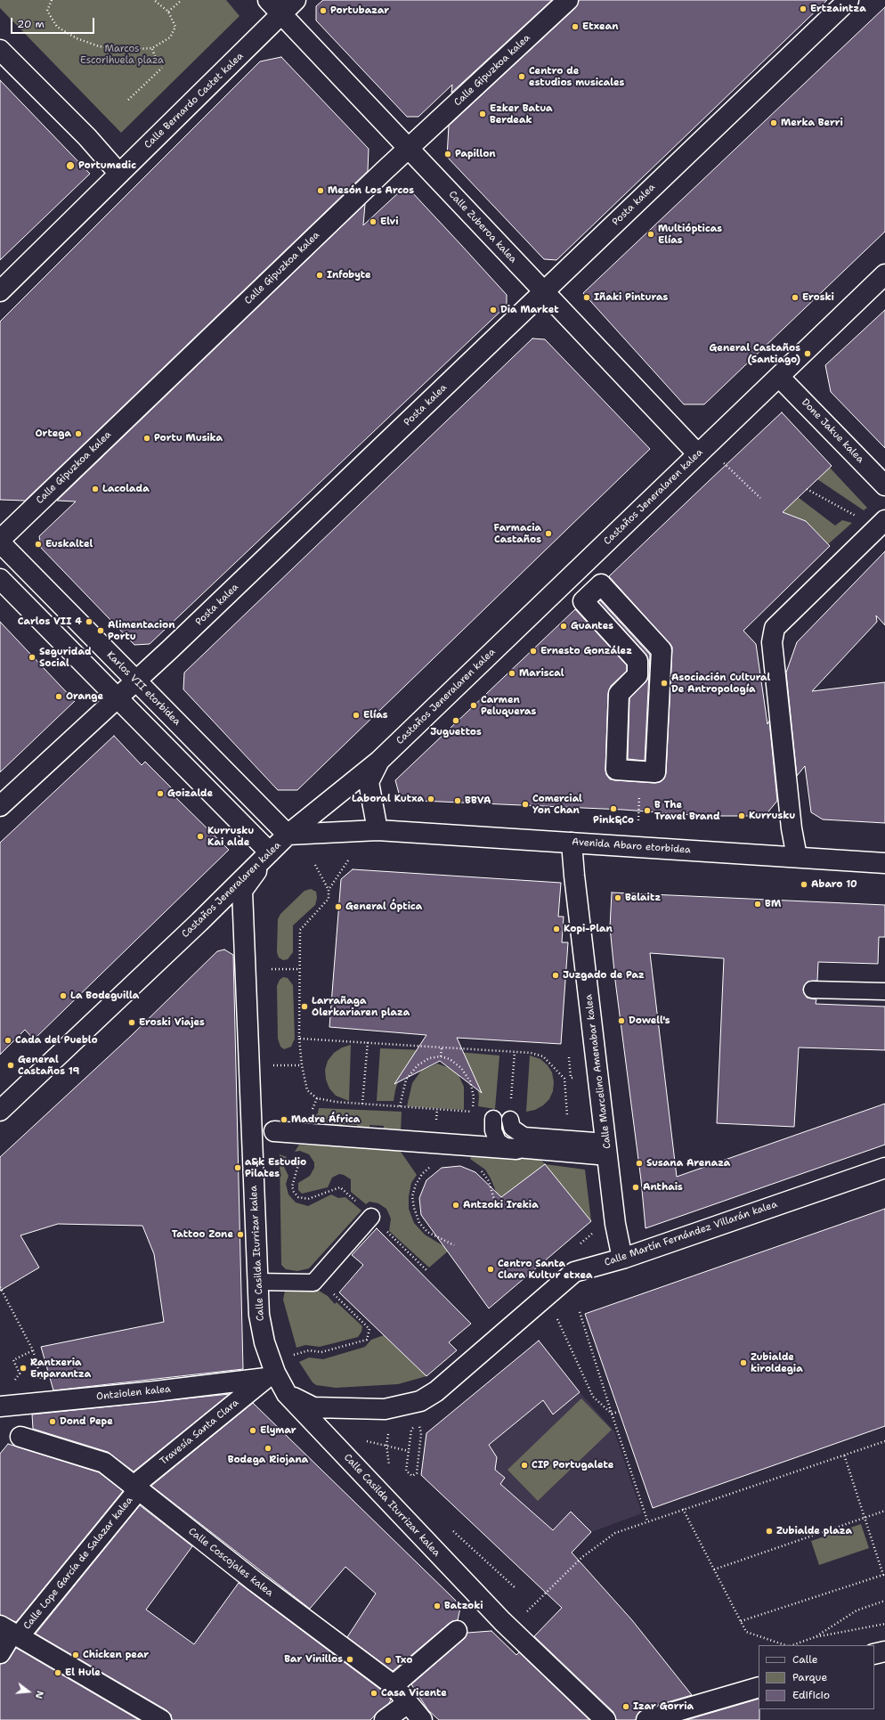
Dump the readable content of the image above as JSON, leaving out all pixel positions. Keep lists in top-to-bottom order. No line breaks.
{"streets":{"street":["Calle Gipuzkoa kalea","Calle Bernardo Castet kalea","Posta kalea","Calle Zuberoa kalea","Done Jakue kalea","Castaños Jeneralaren kalea","Karlos VII etorbidea","Avenida Abaro etorbidea","Calle Marcelino Amenabar kalea","Calle Martín Fernández Villarán kalea","Calle Casilda Iturrizar kalea","Ontziolen kalea","Travesía Santa Clara","Calle Coscojales kalea","Calle Lope García de Salazar kalea"]},"crossings":[["Calle Gipuzkoa kalea","Calle Zuberoa kalea"],["Calle Bernardo Castet kalea","Calle Zuberoa kalea"],["Posta kalea","Calle Zuberoa kalea"],["Posta kalea","Karlos VII etorbidea"],["Calle Zuberoa kalea","Castaños Jeneralaren kalea"],["Done Jakue kalea","Castaños Jeneralaren kalea"],["Castaños Jeneralaren kalea","Karlos VII etorbidea"],["Castaños Jeneralaren kalea","Avenida Abaro etorbidea"],["Castaños Jeneralaren kalea","Calle Casilda Iturrizar kalea"],["Karlos VII etorbidea","Avenida Abaro etorbidea"],["Avenida Abaro etorbidea","Calle Marcelino Amenabar kalea"],["Avenida Abaro etorbidea","Calle Casilda Iturrizar kalea"],["Calle Marcelino Amenabar kalea","Calle Martín Fernández Villarán kalea"],["Calle Martín Fernández Villarán kalea","Calle Casilda Iturrizar kalea"],["Ontziolen kalea","Travesía Santa Clara"],["Travesía Santa Clara","Calle Coscojales kalea"],["Travesía Santa Clara","Calle Lope García de Salazar kalea"],["Calle Coscojales kalea","Calle Lope García de Salazar kalea"]],"parks":["Marcos Escorihuela plaza"],"places":["Ertzaintza","Portubazar","Etxean","Centro de estudios musicales","Ezker Batua Berdeak","Merka Berri","Papillon","Portumedic","Mesón Los Arcos","Elvi","Multiópticas Elías","Infobyte","Iñaki Pinturas","Eroski","Dia Market","General Castaños (Santiago)","Ortega","Portu Musika","Lacolada","Farmacia Castaños","Euskaltel","Carlos VII 4","Guantes","Alimentacion Portu","Ernesto González","Seguridad Social","Mariscal","Asociación Cultural De Antropología","Orange","Carmen Peluqueras","Elías","Juguettos","Goizalde","Laboral Kutxa","BBVA","Comercial Yon Chan","Pink&Co","B The Travel Brand","Kurrusku","Kurrusku Kai alde","Abaro 10","Belaitz","BM","General Óptica","Kopi-Plan","Juzgado de Paz","La Bodeguilla","Larrañaga Olerkariaren plaza","Dowell's","Eroski Viajes","Cada del Pueblo","General Castaños 19","Madre África","Susana Arenaza","a&k Estudio Pilates","Anthais","Antzoki Irekia","Tattoo Zone","Centro Santa Clara Kultur etxea","Zubialde kiroldegia","Rantxeria Enparantza","Dond Pepe","Elymar","Bodega Riojana","CIP Portugalete","Zubialde plaza","Batzoki","Chicken pear","Bar Vinillos","Txo","El Hule","Casa Vicente","Izar Gorria"],"legend":["Calle","Parque","Edificio"],"scale_bar":"20 m","north":"right"}
